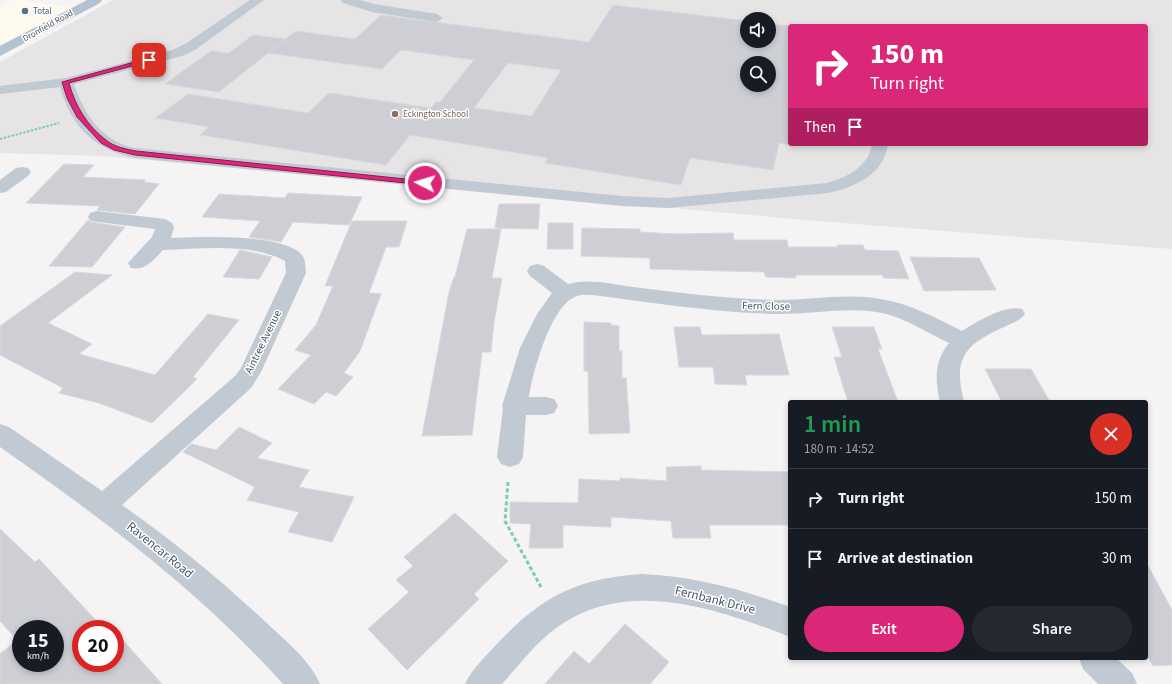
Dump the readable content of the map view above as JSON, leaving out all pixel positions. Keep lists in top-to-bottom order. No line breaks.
{"streets":{"main road":["Dronfield Road"],"street":["Fern Close","Aintree Avenue","Ravencar Road","Fernbank Drive"]},"crossings":[["Aintree Avenue","Ravencar Road"]],"places":["Total","Eckington School"],"page":{"turn":["150 m","Turn right"],"then":"Then","heading":["1 min","180 m · 14:52"],"list":[{"name":"Turn right","value":"150 m"},{"name":"Arrive at destination","value":"30 m"}],"buttons":["Exit","Share"],"speed":"15 km/h","limit":"20"}}
